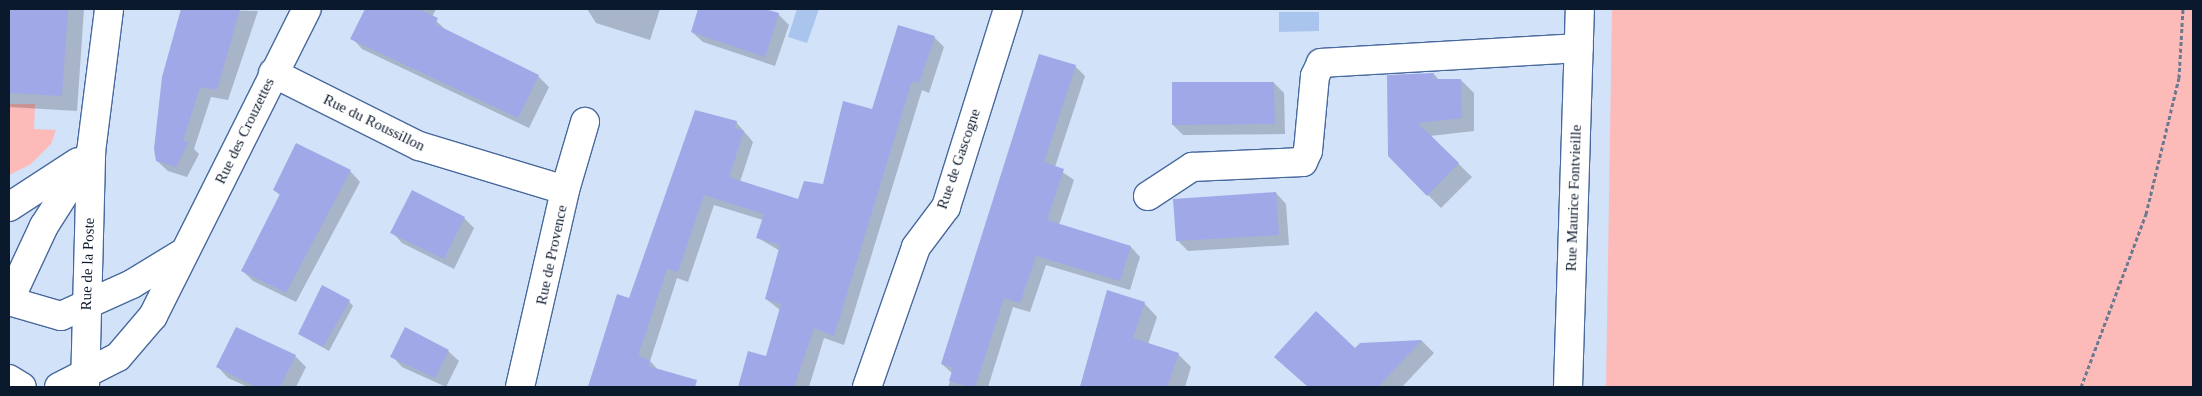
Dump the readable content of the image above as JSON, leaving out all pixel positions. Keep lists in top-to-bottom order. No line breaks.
{"streets":{"street":["Rue du Roussillon","Rue des Crouzettes","Rue de Gascogne","Rue Maurice Fontvieille","Rue de Provence","Rue de la Poste"]},"crossings":[["Rue du Roussillon","Rue des Crouzettes"],["Rue du Roussillon","Rue de Provence"],["Rue des Crouzettes","Rue de la Poste"]]}
